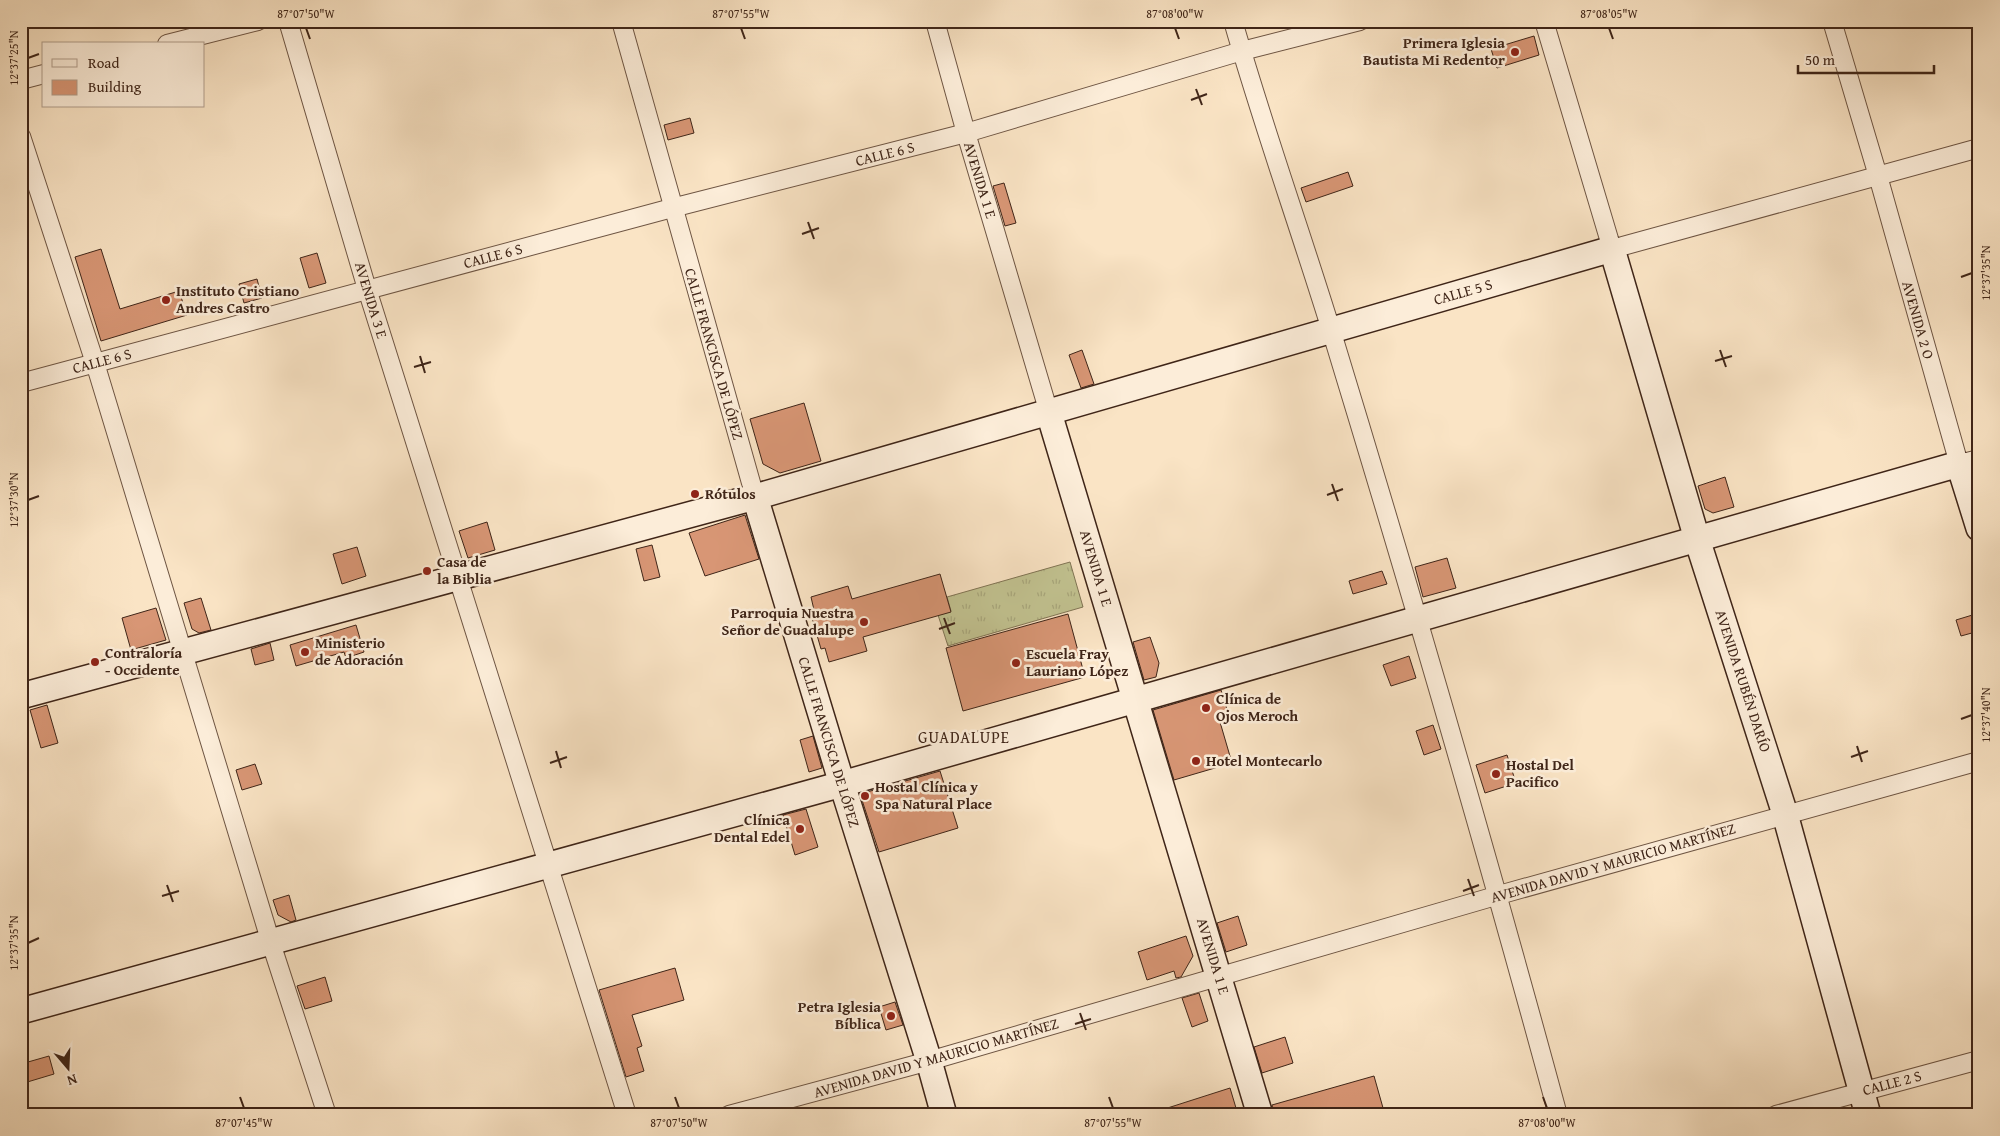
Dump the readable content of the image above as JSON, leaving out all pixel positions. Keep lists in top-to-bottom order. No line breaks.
{"streets":{"street":["CALLE 6 S","AVENIDA 1 E","CALLE 5 S","AVENIDA 3 E","AVENIDA 2 O","CALLE FRANCISCA DE LÓPEZ","AVENIDA RUBÉN DARÍO","AVENIDA DAVID Y MAURICIO MARTÍNEZ","CALLE 2 S"]},"crossings":[["CALLE 6 S","AVENIDA 1 E"],["CALLE 6 S","AVENIDA 3 E"],["CALLE 6 S","CALLE FRANCISCA DE LÓPEZ"],["AVENIDA 1 E","CALLE 5 S"],["AVENIDA 1 E","AVENIDA DAVID Y MAURICIO MARTÍNEZ"],["CALLE 5 S","AVENIDA 3 E"],["CALLE 5 S","AVENIDA 2 O"],["CALLE 5 S","CALLE FRANCISCA DE LÓPEZ"],["CALLE 5 S","AVENIDA RUBÉN DARÍO"],["CALLE FRANCISCA DE LÓPEZ","AVENIDA DAVID Y MAURICIO MARTÍNEZ"],["AVENIDA RUBÉN DARÍO","AVENIDA DAVID Y MAURICIO MARTÍNEZ"],["AVENIDA RUBÉN DARÍO","CALLE 2 S"]],"districts":["GUADALUPE"],"places":["Primera Iglesia Bautista Mi Redentor","Instituto Cristiano Andres Castro","Rótulos","Casa de la Biblia","Parroquia Nuestra Señor de Guadalupe","Ministerio de Adoración","Contraloría - Occidente","Escuela Fray Lauriano López","Clínica de Ojos Meroch","Hotel Montecarlo","Hostal Del Pacifico","Hostal Clínica y Spa Natural Place","Clínica Dental Edel","Petra Iglesia Bíblica"],"legend":["Road","Building"],"scale_bar":"50 m","north":"bottom","coordinates":["87°07'50\"W","87°07'55\"W","87°08'00\"W","87°08'05\"W","12°37'25\"N","12°37'35\"N","12°37'30\"N","12°37'40\"N","87°07'45\"W"]}
